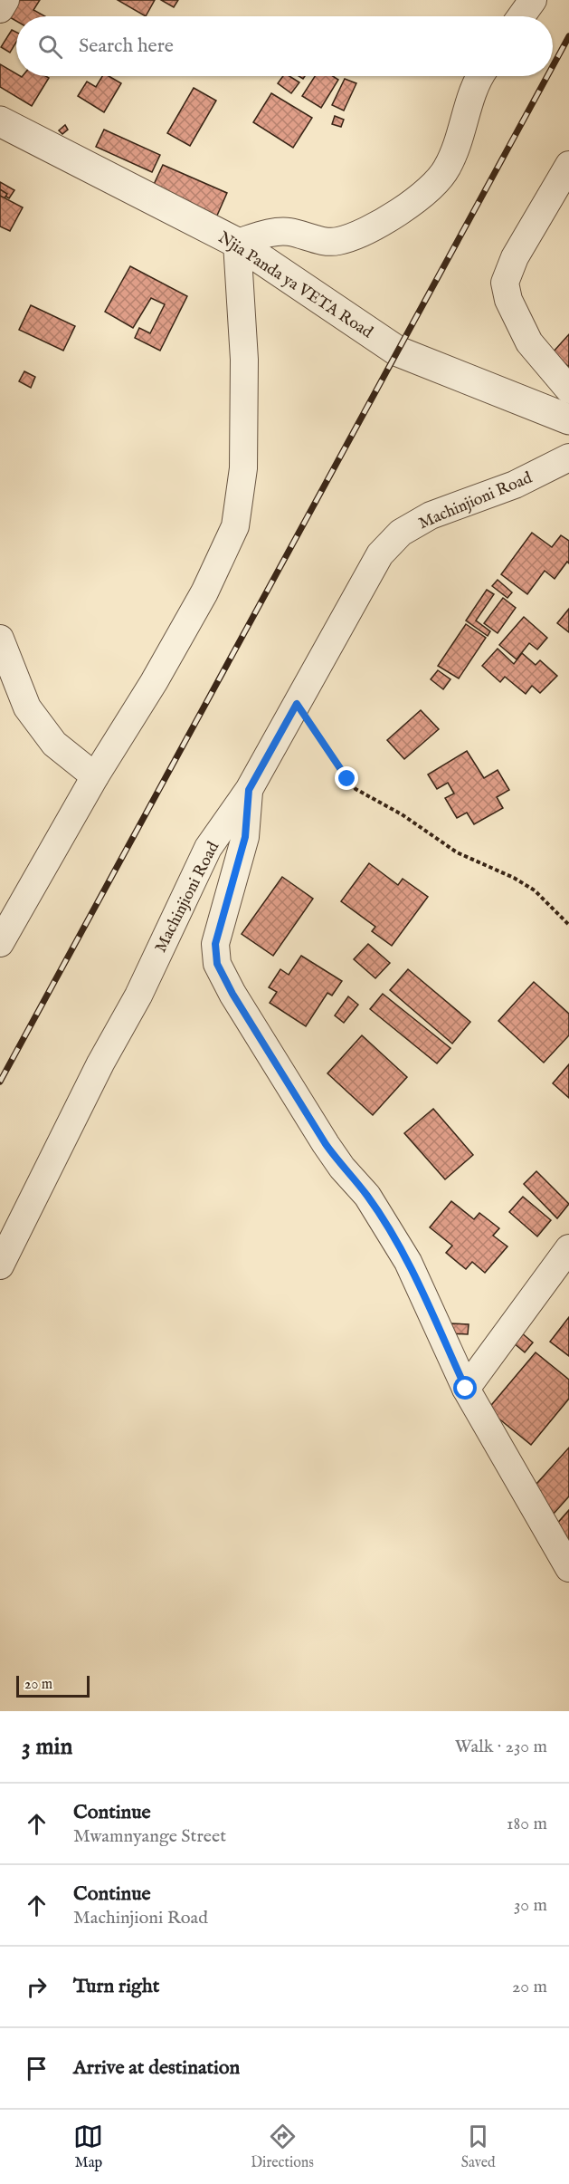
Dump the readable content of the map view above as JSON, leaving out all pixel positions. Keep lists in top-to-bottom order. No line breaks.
{"streets":{"street":["Njia Panda ya VETA Road","Machinjioni Road"]},"scale_bar":"20 m","page":{"search":"Search here","scale":"20 m","heading":["3 min","Walk · 230 m"],"list":[["Continue","Mwamnyange Street","180 m"],["Continue","Machinjioni Road","30 m"],["Turn right","20 m"],"Arrive at destination"],"nav":["Map","Directions","Saved"]}}
